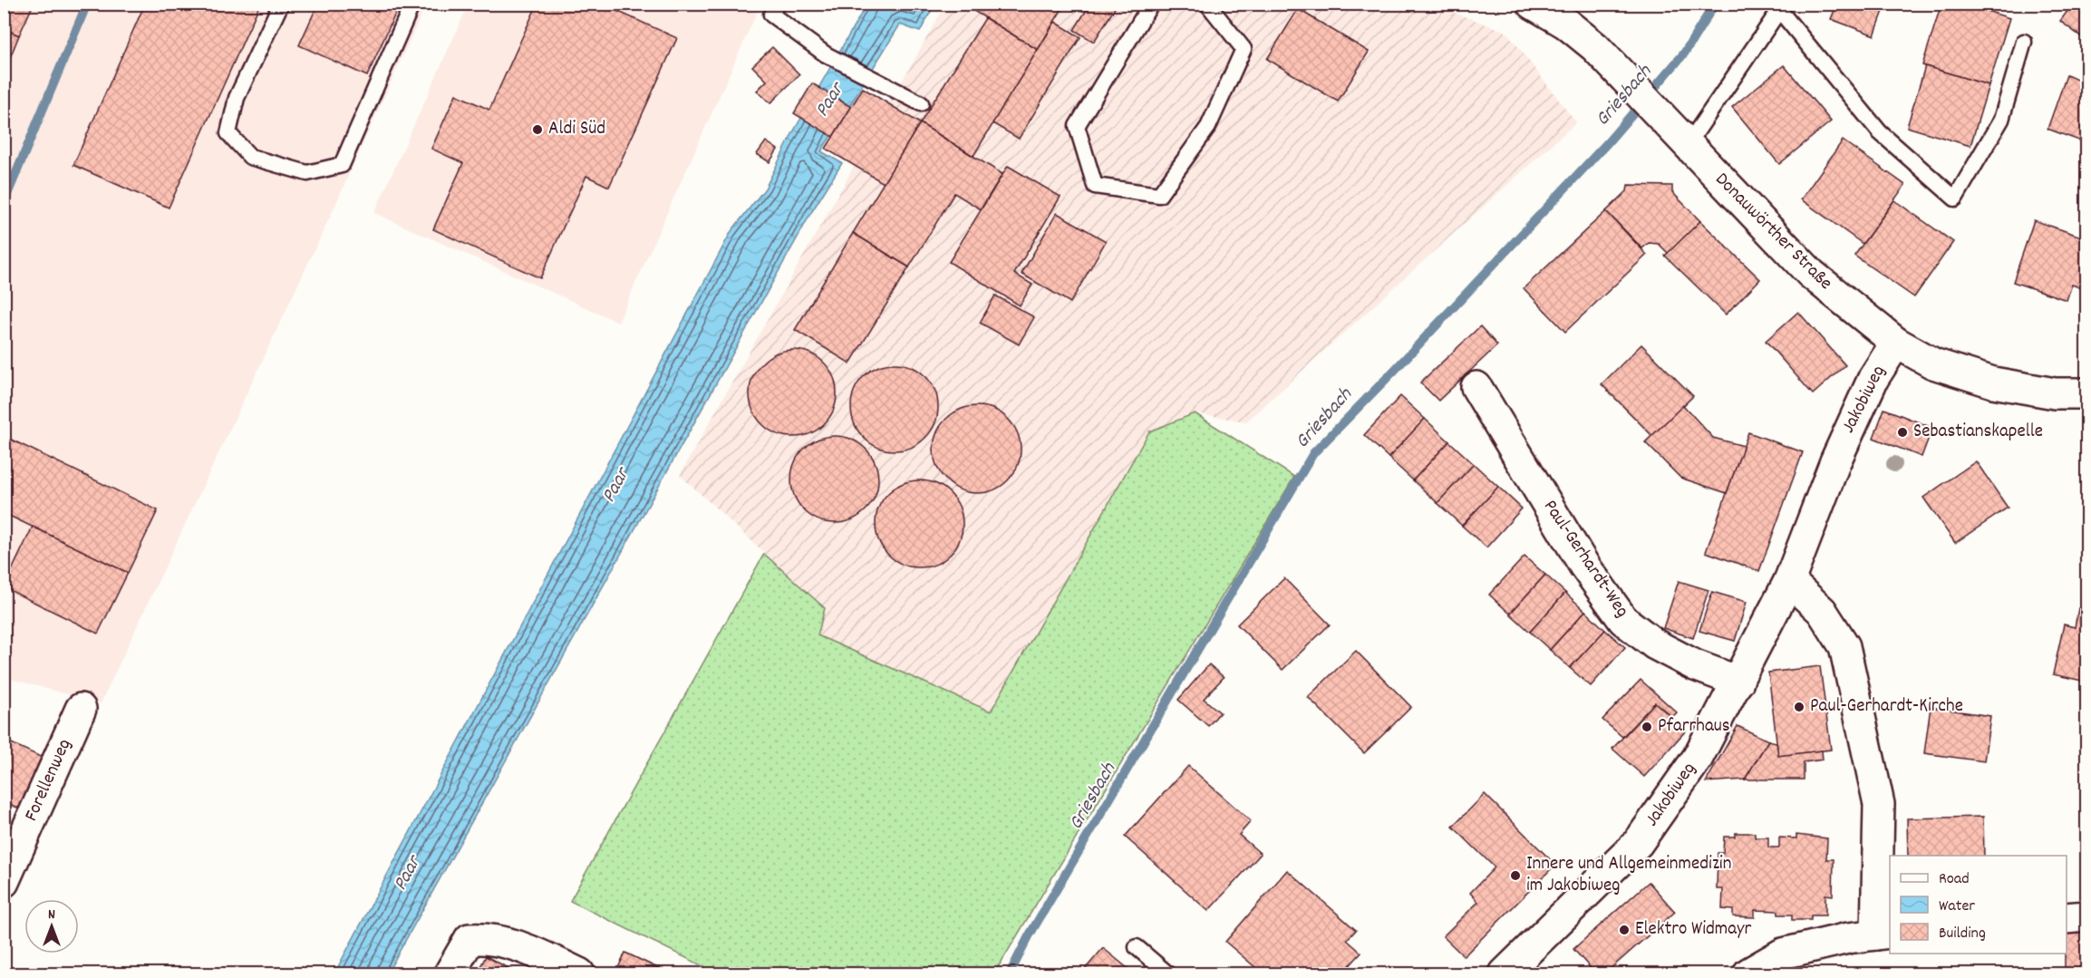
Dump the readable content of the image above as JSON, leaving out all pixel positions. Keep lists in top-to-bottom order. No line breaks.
{"streets":{"street":["Donauwörther Straße","Jakobiweg","Paul-Gerhardt-Weg","Forellenweg"]},"crossings":[["Donauwörther Straße","Jakobiweg"],["Jakobiweg","Paul-Gerhardt-Weg"]],"water":["Griesbach","Paar"],"places":["Aldi Süd","Sebastianskapelle","Paul-Gerhardt-Kirche","Pfarrhaus","Innere und Allgemeinmedizin im Jakobiweg","Elektro Widmayr"],"legend":["Road","Water","Building"],"north":"top"}
